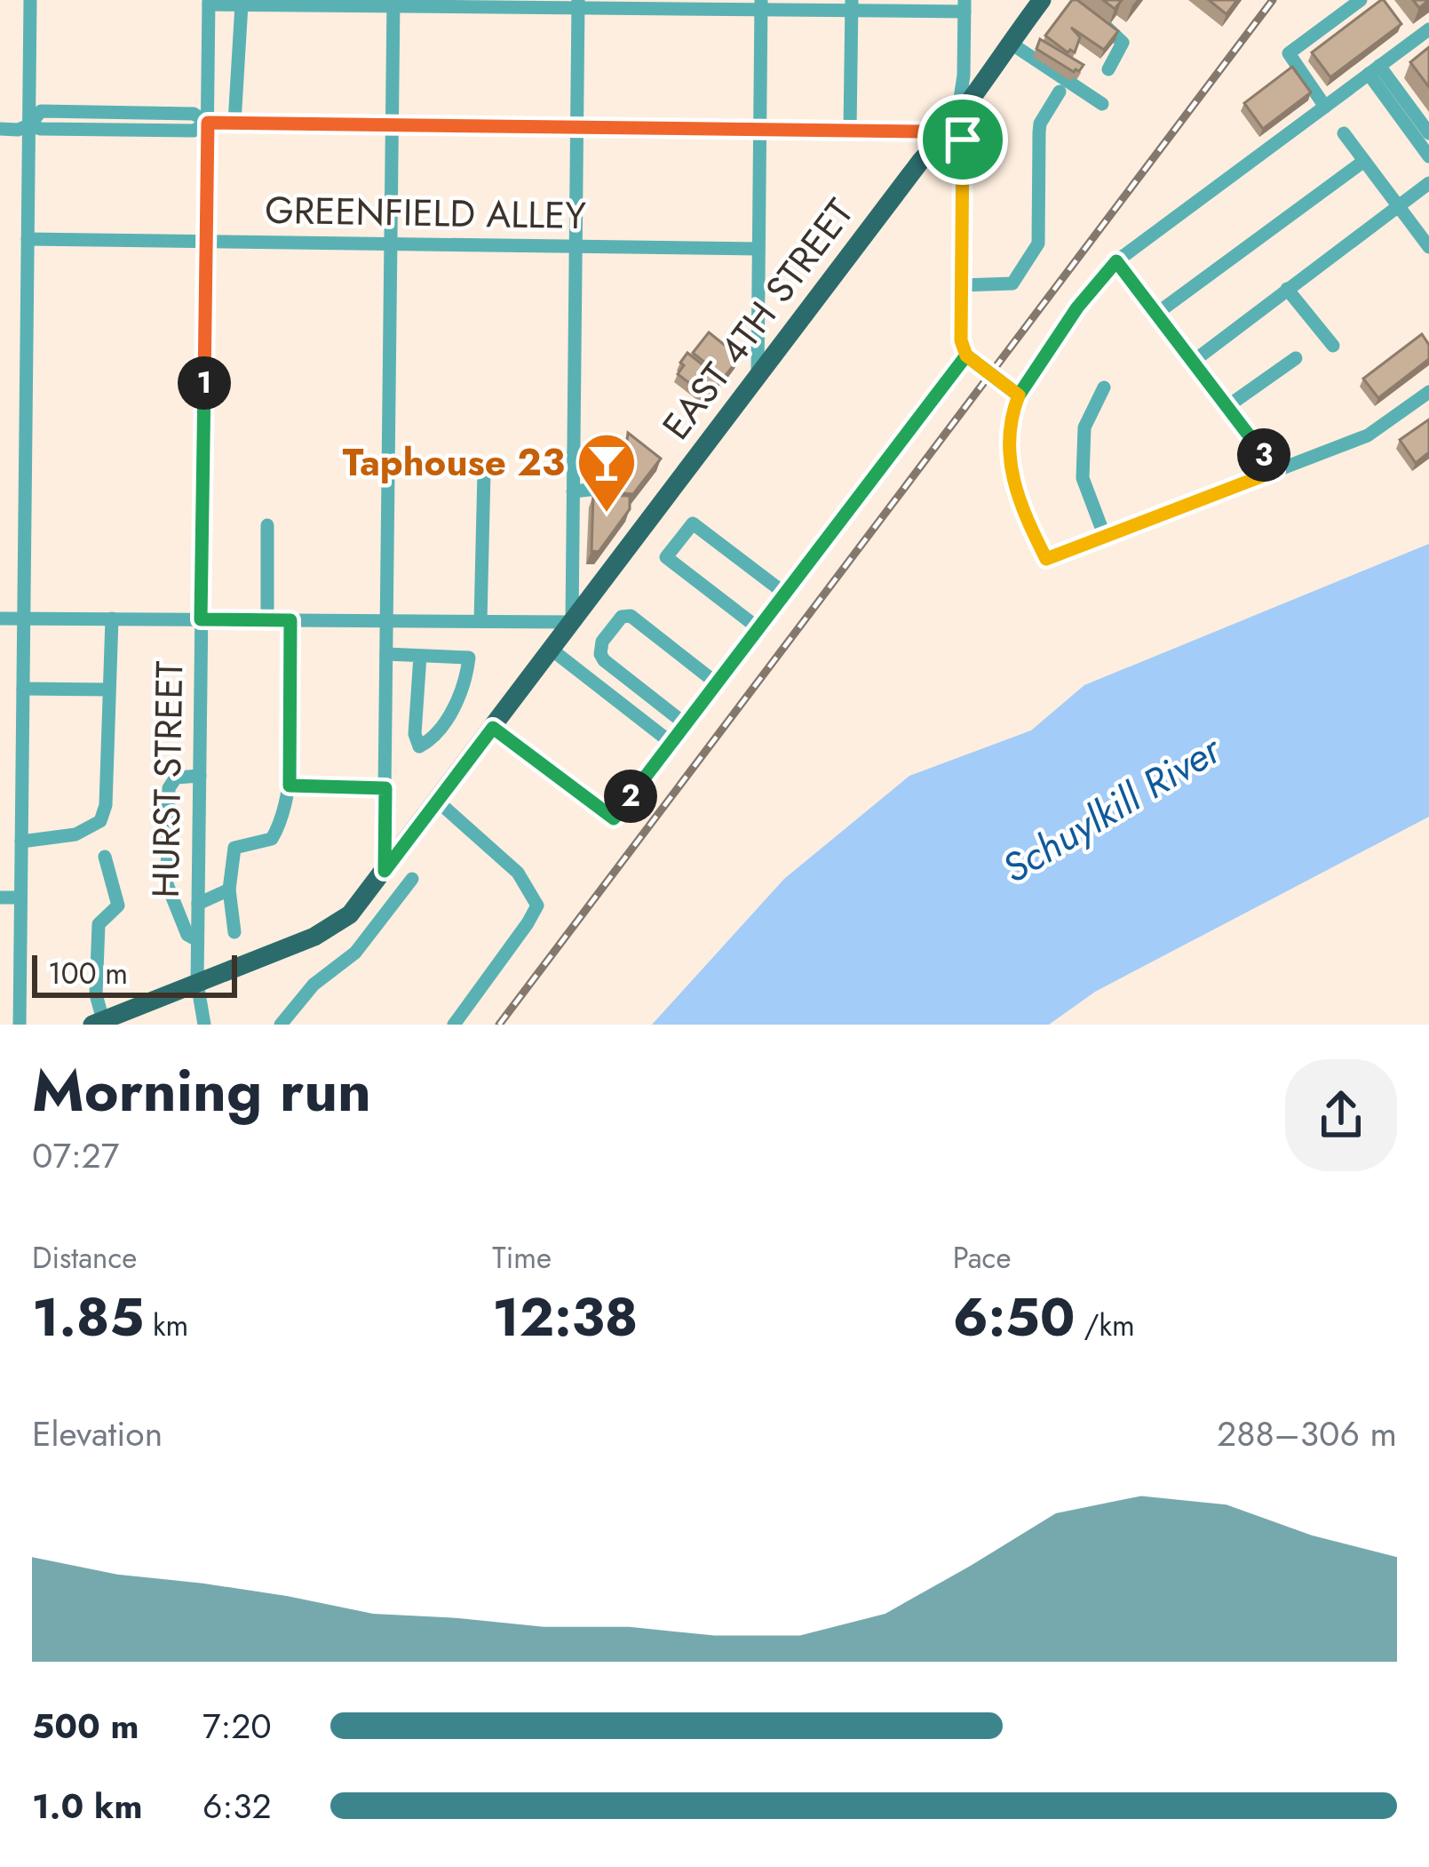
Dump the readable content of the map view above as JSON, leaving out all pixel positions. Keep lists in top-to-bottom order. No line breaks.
{"streets":{"main road":["EAST 4TH STREET"],"street":["GREENFIELD ALLEY","HURST STREET"]},"crossings":[["GREENFIELD ALLEY","HURST STREET"],["EAST 4TH STREET","HURST STREET"]],"water":["Schuylkill River"],"places":{"bar":["Taphouse 23"]},"scale_bar":"100 m","page":{"pins":["1","3","2"],"scale":"100 m","heading":["Morning run","07:27"],"stats":[["Distance","1.85 km"],["Time","12:38"],["Pace","6:50 /km"]],"chart":["Elevation","288–306 m"],"list":[{"name":"500 m","note":"7:20"},{"name":"1.0 km","note":"6:32"}]}}
